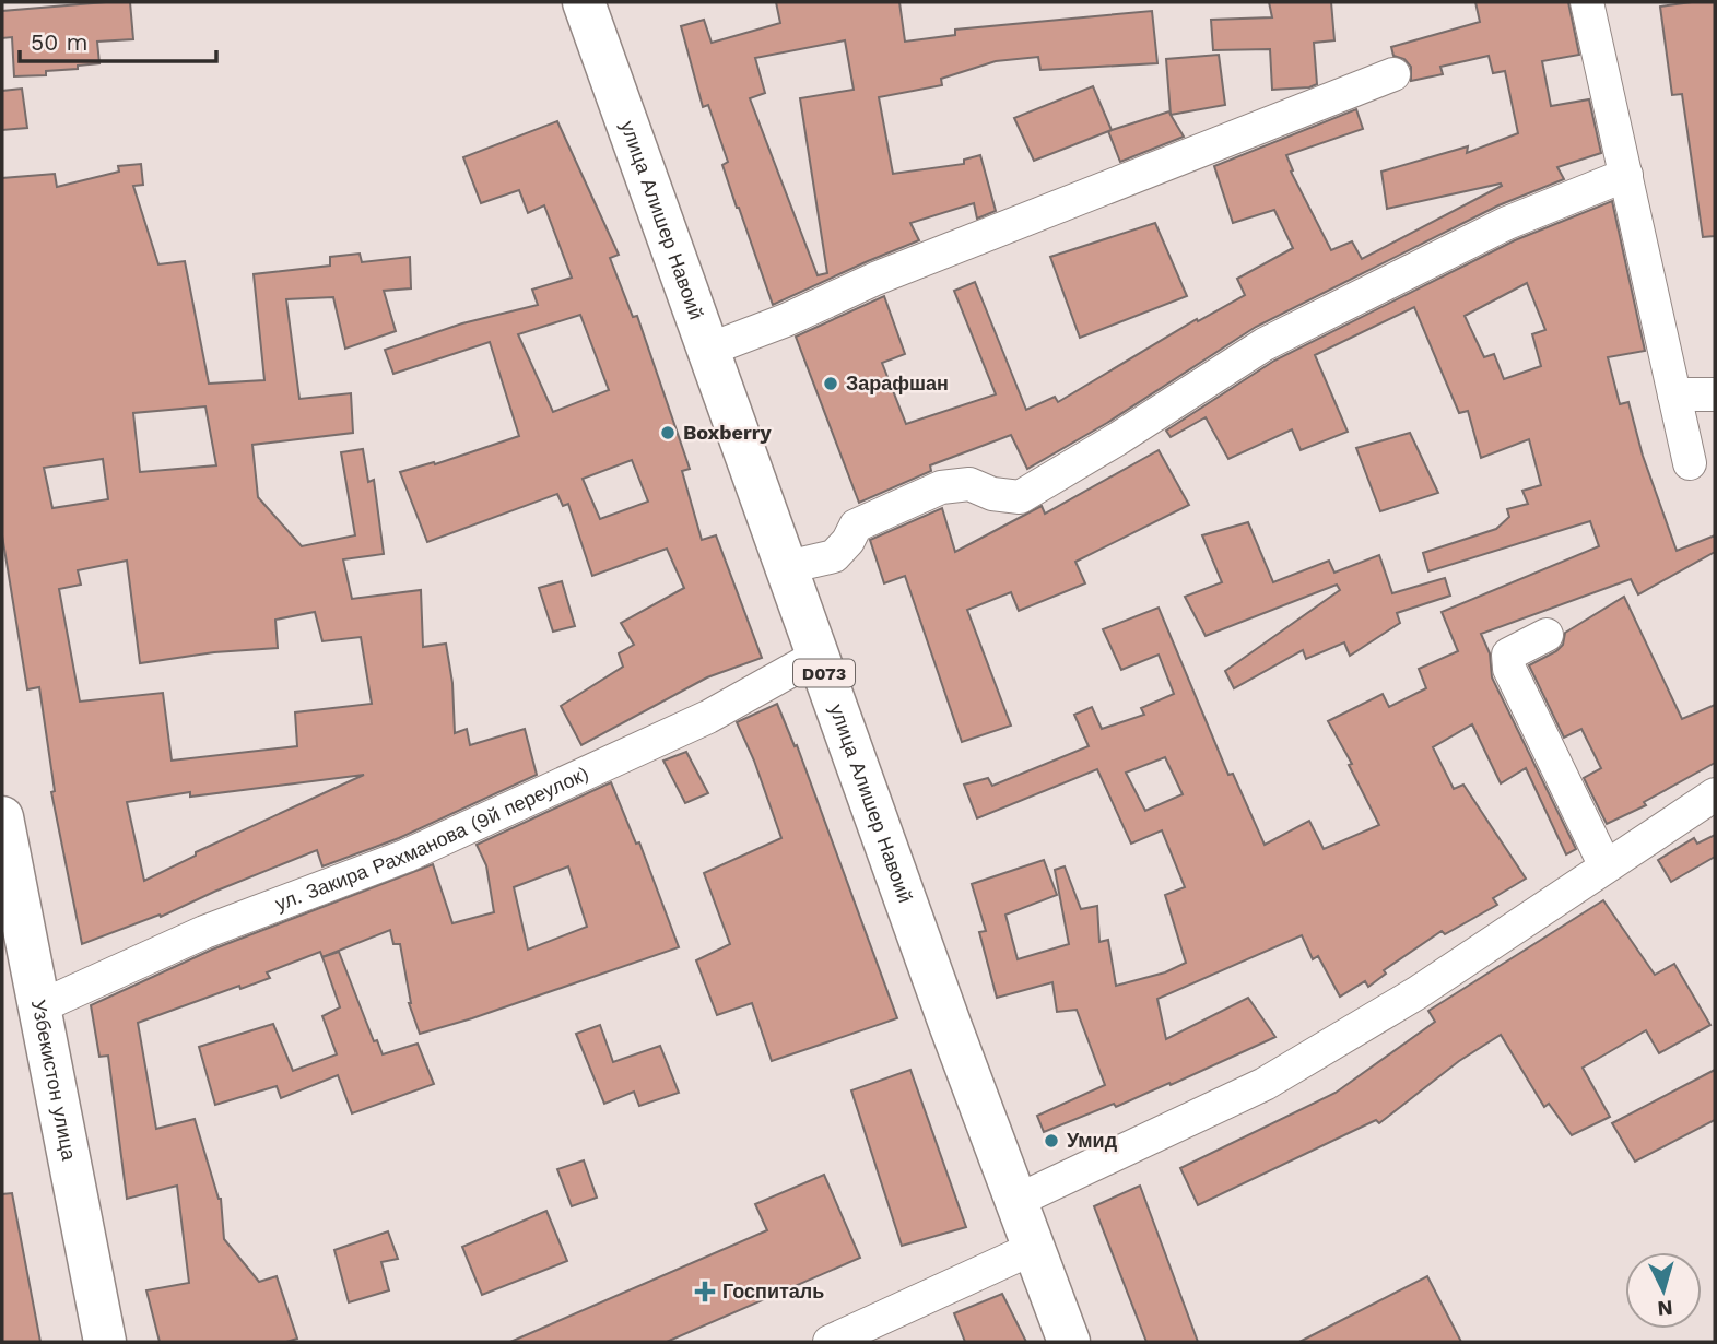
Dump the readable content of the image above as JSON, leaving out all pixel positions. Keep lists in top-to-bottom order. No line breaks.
{"streets":{"main road":["улица Алишер Навоий","D073","Узбекистон улица"],"street":["ул. Закира Рахманова (9й переулок)"]},"crossings":[["улица Алишер Навоий","ул. Закира Рахманова (9й переулок)"],["ул. Закира Рахманова (9й переулок)","Узбекистон улица"]],"places":{"other":["Зарафшан","Boxberry","Умид"],"health":["Госпиталь"]},"scale_bar":"50 m","north":"bottom"}
